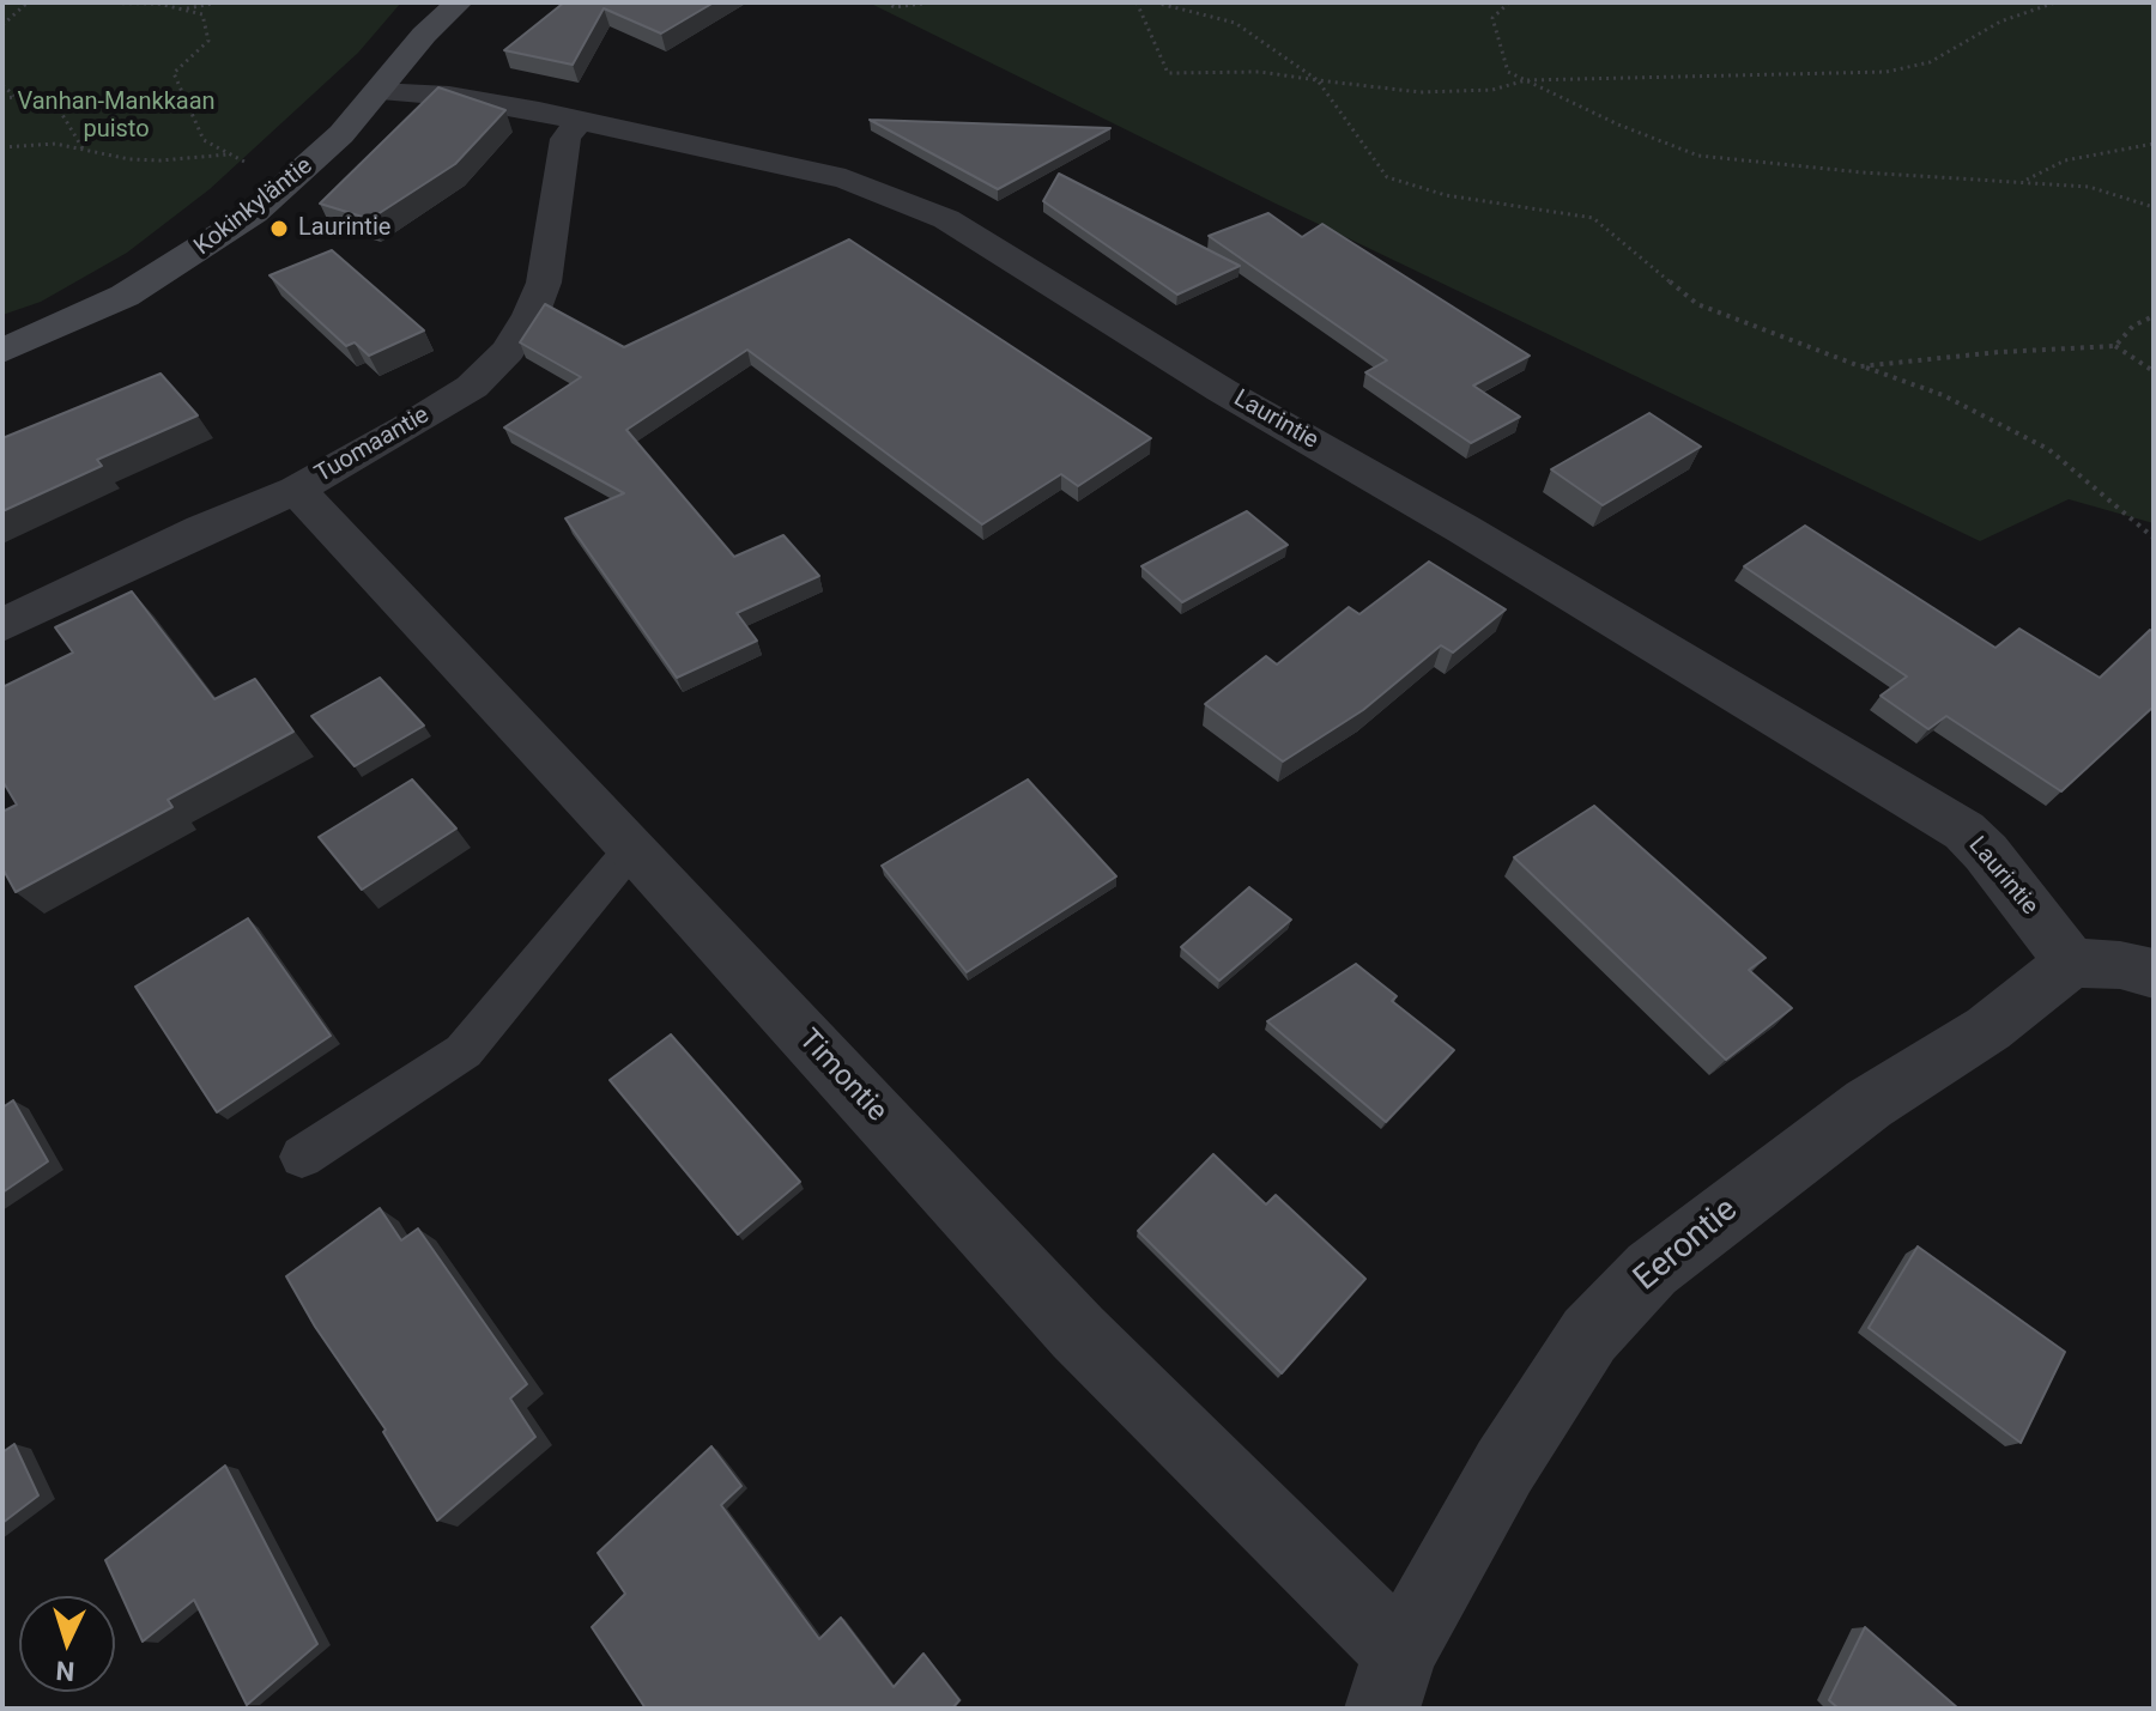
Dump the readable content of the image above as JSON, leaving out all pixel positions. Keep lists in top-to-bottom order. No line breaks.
{"streets":{"main road":["Kokinkyläntie"],"street":["Laurintie","Tuomaantie","Timontie","Eerontie"]},"crossings":[["Kokinkyläntie","Laurintie"],["Laurintie","Tuomaantie"],["Laurintie","Eerontie"],["Tuomaantie","Timontie"],["Timontie","Eerontie"]],"parks":["Vanhan-Mankkaan puisto"],"places":["Laurintie"],"north":"bottom"}
